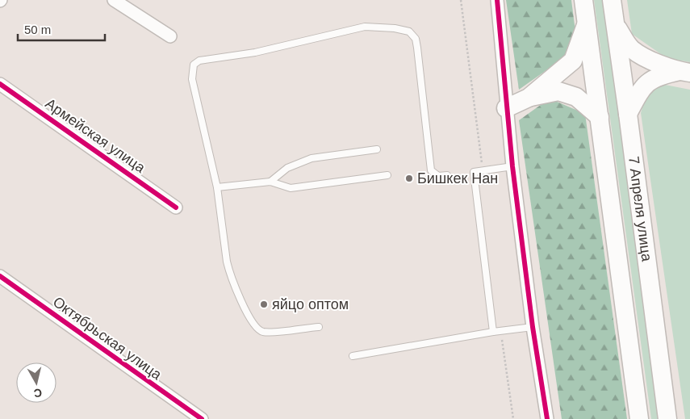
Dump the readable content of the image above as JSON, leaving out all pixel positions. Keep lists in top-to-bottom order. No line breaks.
{"streets":{"main road":["7 Апреля улица"],"street":["Армейская улица","Октябрьская улица"]},"places":["Бишкек Нан","яйцо оптом"],"scale_bar":"50 m","north":"bottom"}
